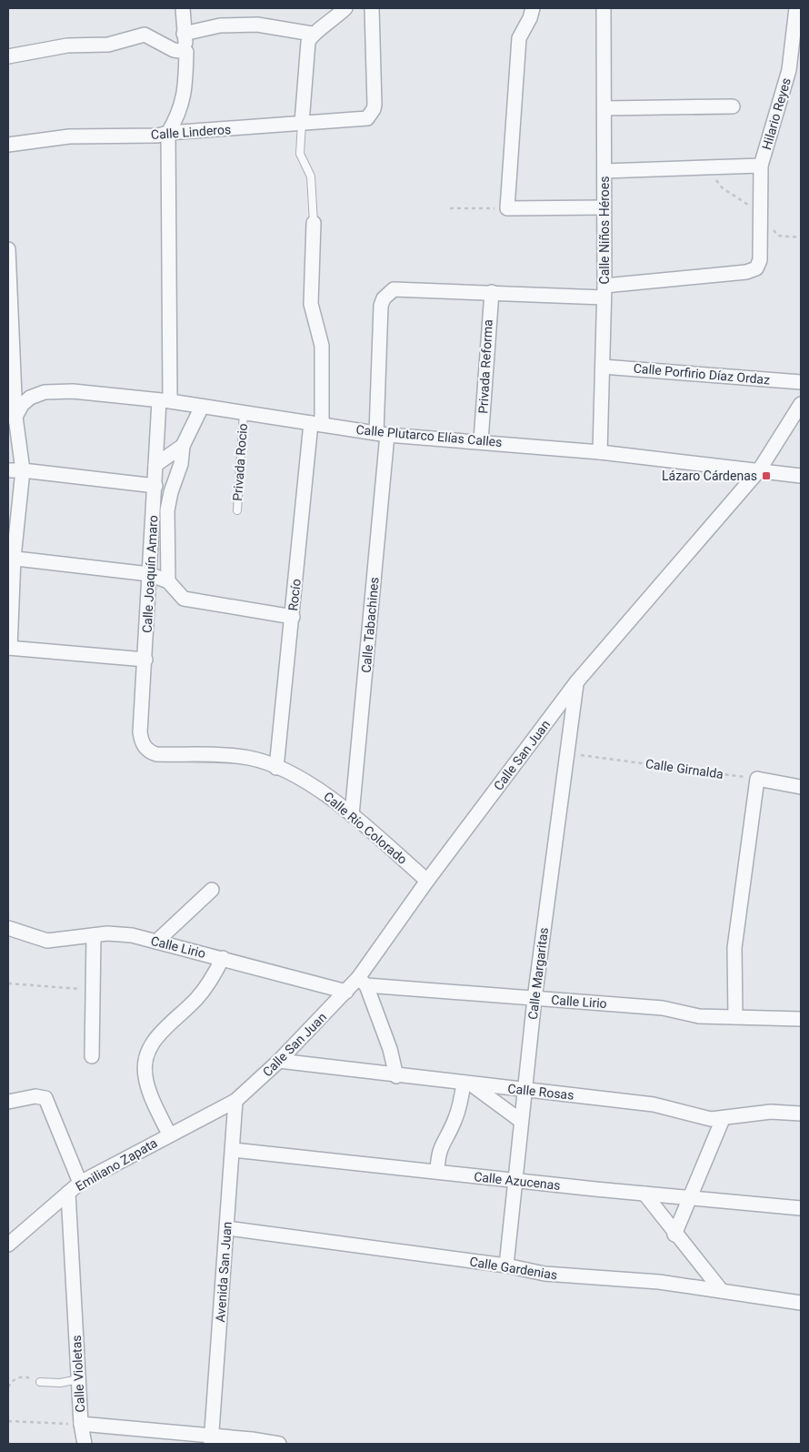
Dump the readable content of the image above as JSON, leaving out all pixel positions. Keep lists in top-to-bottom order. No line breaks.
{"streets":{"street":["Hilario Reyes","Calle Linderos","Calle Niños Héroes","Privada Reforma","Calle Porfirio Díaz Ordaz","Calle Plutarco Elías Calles","Calle Joaquín Amaro","Rocío","Calle Tabachines","Calle San Juan","Calle Río Colorado","Calle Lirio","Calle Margaritas","Calle Rosas","Emiliano Zapata","Calle Azucenas","Calle Gardenias","Avenida San Juan","Calle Violetas"],"lane":["Privada Rocio"],"path":["Calle Girnalda"]},"crossings":[["Calle Linderos","Calle Joaquín Amaro"],["Calle Niños Héroes","Calle Porfirio Díaz Ordaz"],["Calle Niños Héroes","Calle Plutarco Elías Calles"],["Privada Reforma","Calle Plutarco Elías Calles"],["Privada Reforma","Calle Tabachines"],["Calle Plutarco Elías Calles","Privada Rocio"],["Calle Plutarco Elías Calles","Calle Joaquín Amaro"],["Calle Plutarco Elías Calles","Rocío"],["Calle Plutarco Elías Calles","Calle Tabachines"],["Calle Plutarco Elías Calles","Calle San Juan"],["Calle Joaquín Amaro","Calle Río Colorado"],["Rocío","Calle Río Colorado"],["Calle Tabachines","Calle Río Colorado"],["Calle San Juan","Calle Río Colorado"],["Calle San Juan","Calle Lirio"],["Calle San Juan","Calle Margaritas"],["Calle San Juan","Calle Rosas"],["Calle San Juan","Emiliano Zapata"],["Calle San Juan","Avenida San Juan"],["Calle Girnalda","Calle Margaritas"],["Calle Lirio","Calle Margaritas"],["Calle Margaritas","Calle Rosas"],["Calle Margaritas","Calle Azucenas"],["Calle Margaritas","Calle Gardenias"],["Emiliano Zapata","Avenida San Juan"],["Emiliano Zapata","Calle Violetas"],["Calle Azucenas","Avenida San Juan"],["Calle Gardenias","Avenida San Juan"],["Avenida San Juan","Calle Violetas"]],"places":{"transit":["Lázaro Cárdenas"]}}
